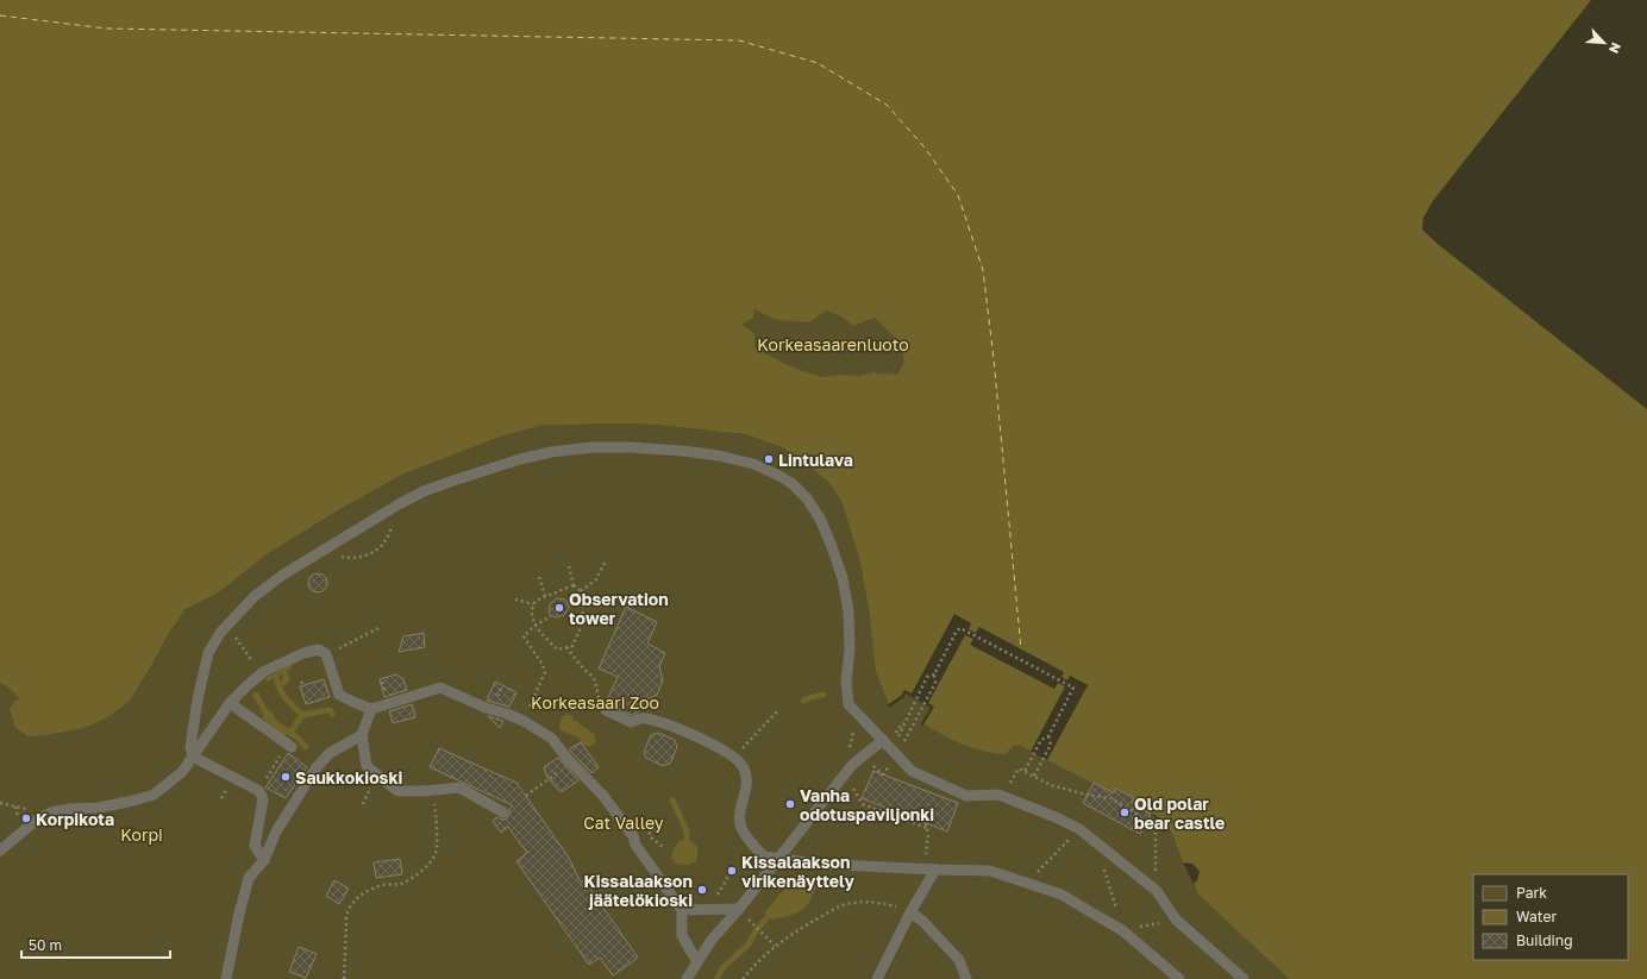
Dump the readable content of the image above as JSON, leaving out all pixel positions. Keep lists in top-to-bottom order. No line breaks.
{"parks":["Korkeasaarenluoto","Korkeasaari Zoo","Cat Valley","Korpi"],"places":["Lintulava","Observation tower","Saukkokioski","Vanha odotuspaviljonki","Old polar bear castle","Korpikota","Kissalaakson virikenäyttely","Kissalaakson jäätelökioski"],"legend":["Park","Water","Building"],"scale_bar":"50 m","north":"bottom right"}
